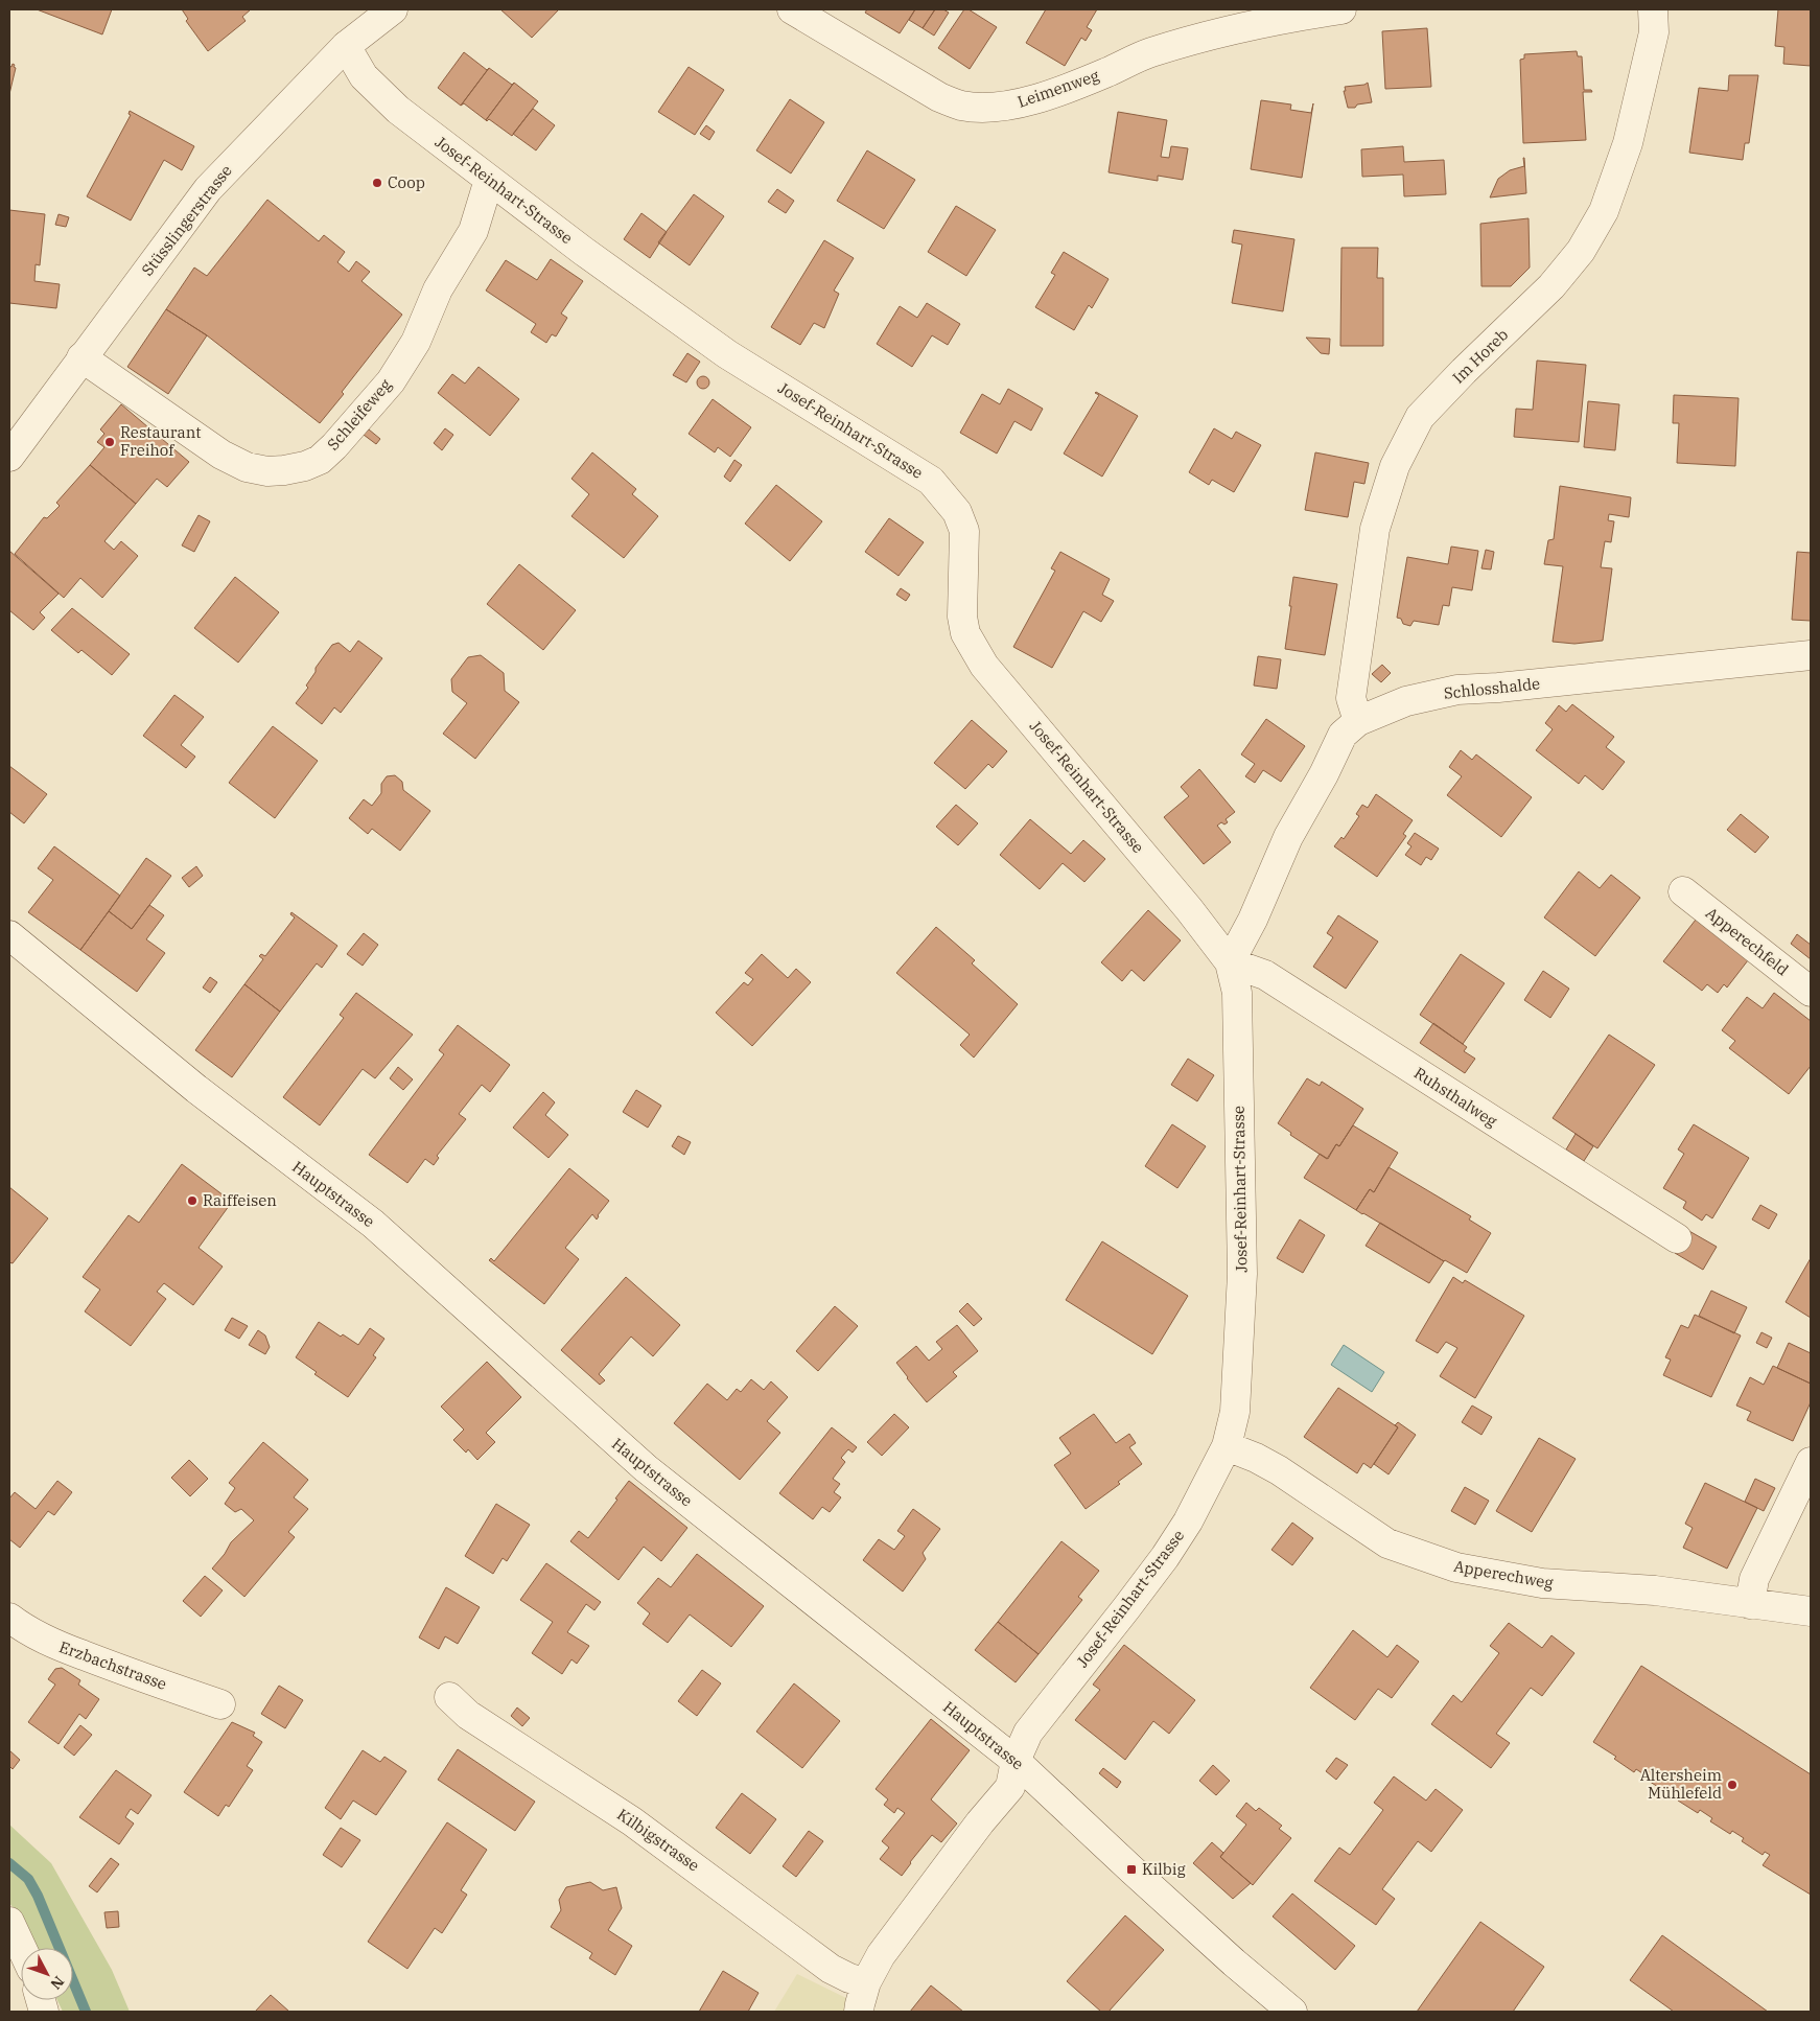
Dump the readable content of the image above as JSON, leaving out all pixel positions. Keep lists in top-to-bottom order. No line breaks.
{"streets":{"street":["Leimenweg","Josef-Reinhart-Strasse","Stüsslingerstrasse","Im Horeb","Schleifeweg","Schlosshalde","Apperechfeld","Ruhsthalweg","Hauptstrasse","Apperechweg","Erzbachstrasse","Kilbigstrasse"]},"crossings":[["Josef-Reinhart-Strasse","Stüsslingerstrasse"],["Josef-Reinhart-Strasse","Schleifeweg"],["Josef-Reinhart-Strasse","Schlosshalde"],["Josef-Reinhart-Strasse","Ruhsthalweg"],["Josef-Reinhart-Strasse","Hauptstrasse"],["Josef-Reinhart-Strasse","Apperechweg"],["Stüsslingerstrasse","Schleifeweg"],["Im Horeb","Schlosshalde"],["Schlosshalde","Ruhsthalweg"]],"places":{"other":["Coop","Restaurant Freihof","Raiffeisen","Altersheim Mühlefeld"],"transit":["Kilbig"]},"north":"bottom right"}
